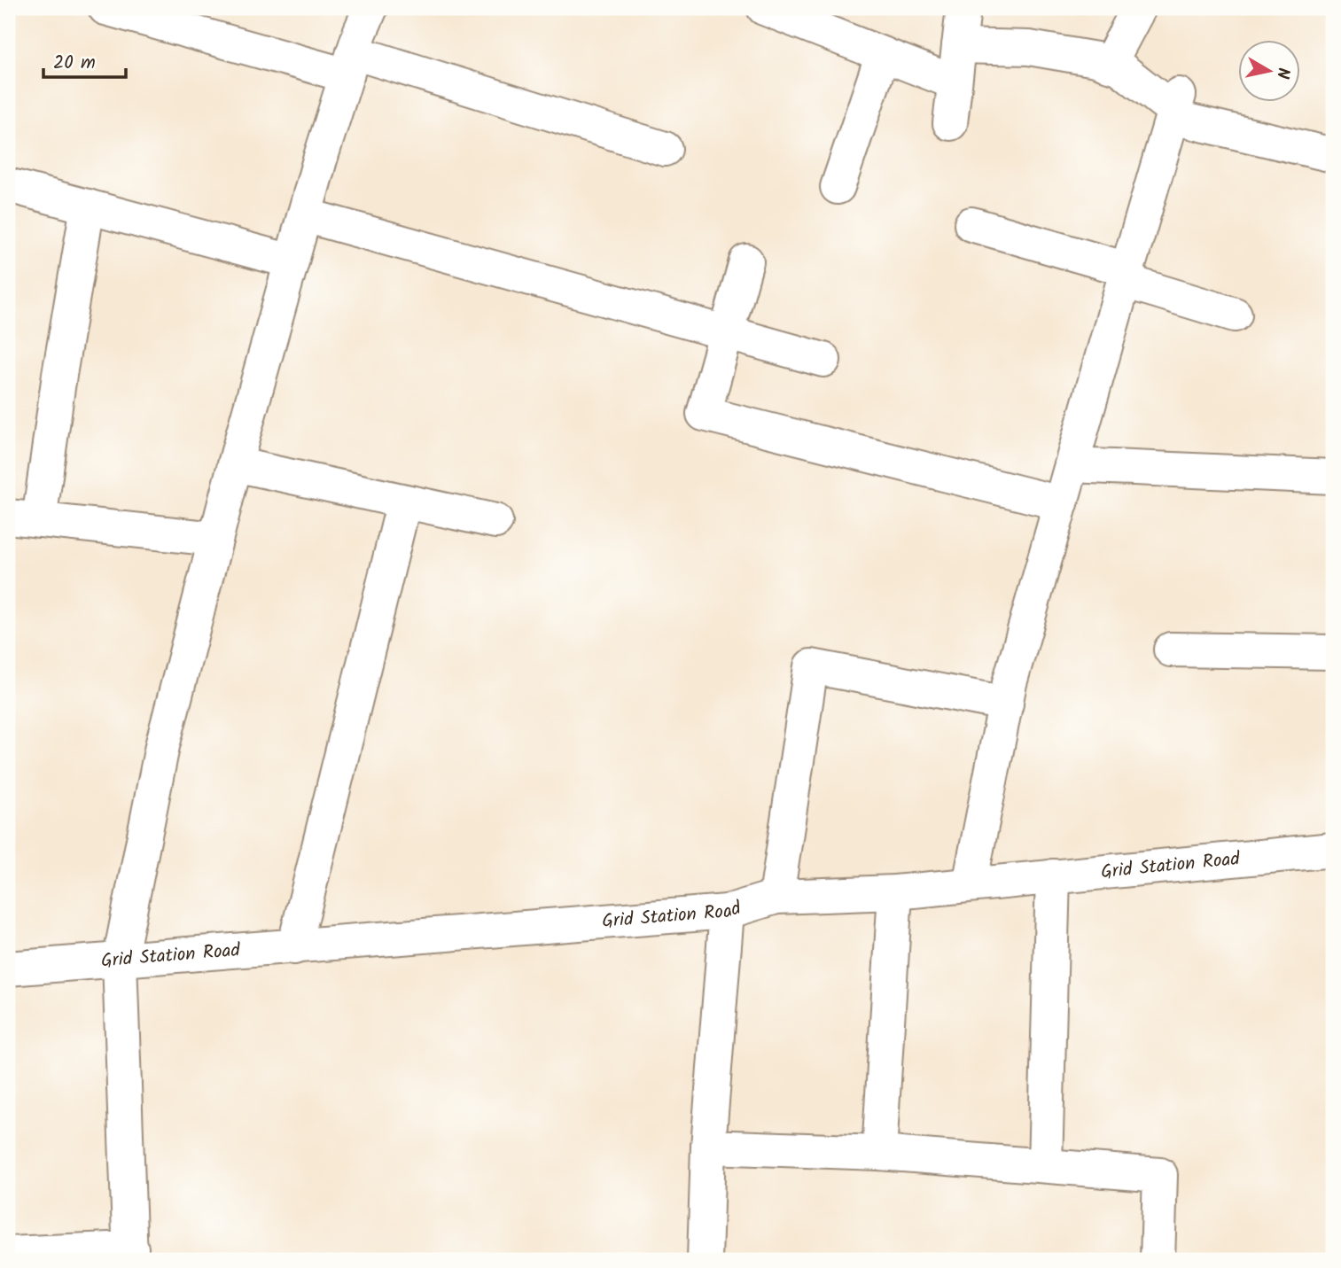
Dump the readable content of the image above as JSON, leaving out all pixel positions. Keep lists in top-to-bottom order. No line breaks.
{"streets":{"street":["Grid Station Road"]},"scale_bar":"20 m","north":"right"}
